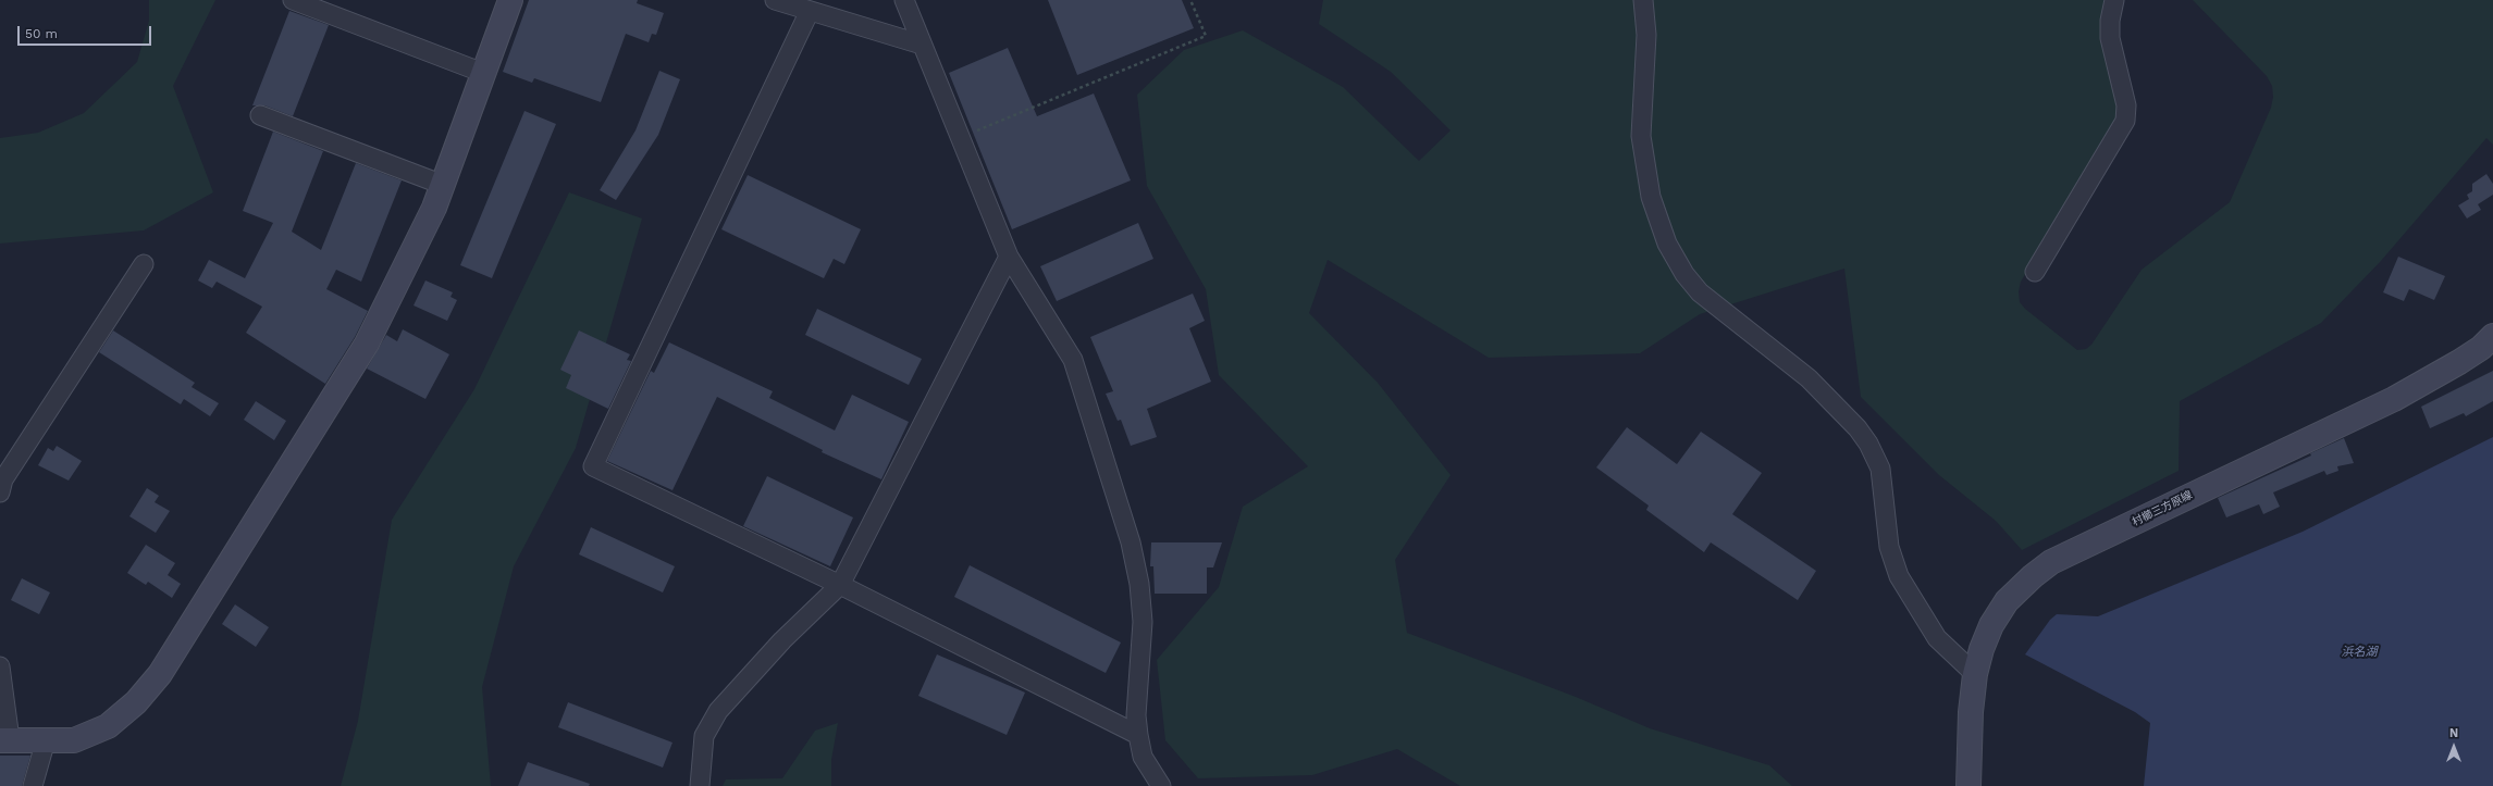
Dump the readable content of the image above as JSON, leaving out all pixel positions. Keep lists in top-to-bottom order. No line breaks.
{"streets":{"street":["村櫛三方原線"]},"water":["浜名湖"],"scale_bar":"50 m","north":"top"}
